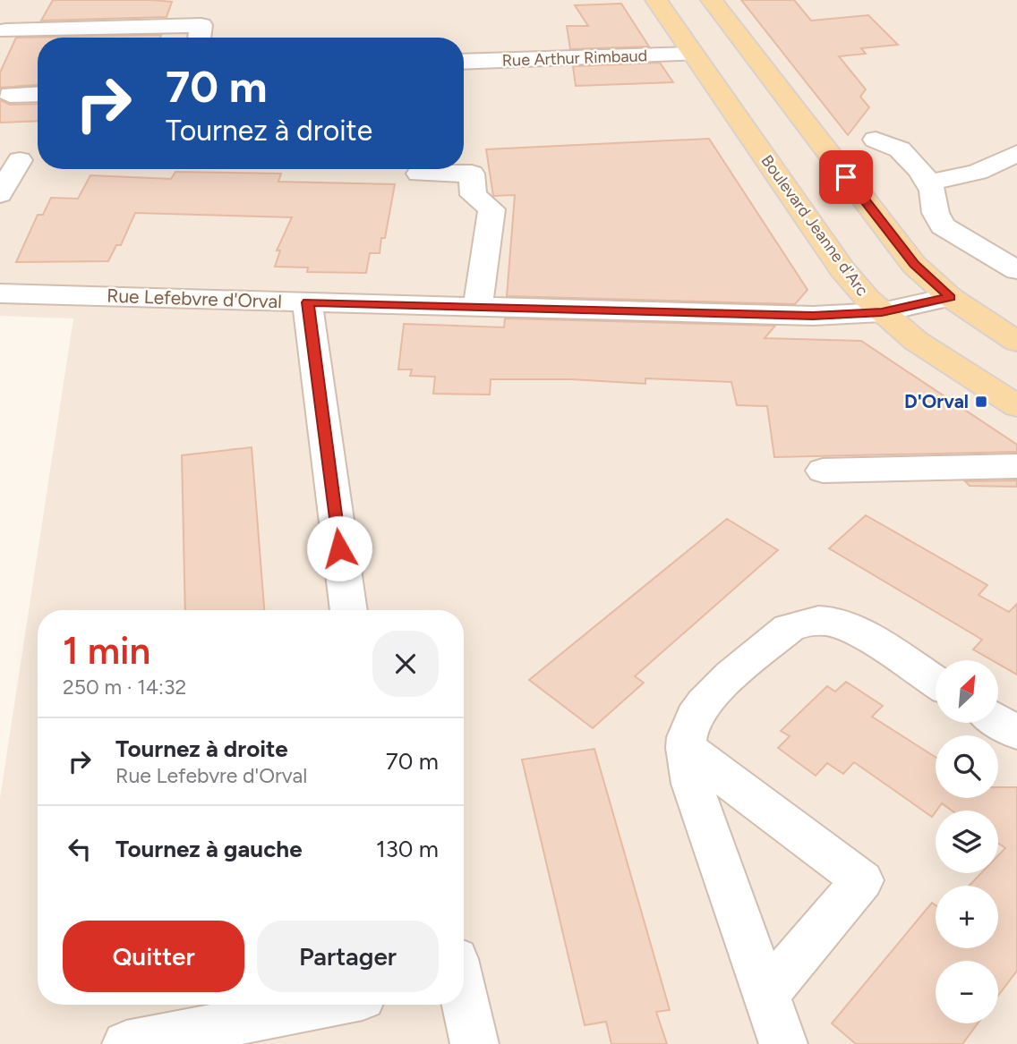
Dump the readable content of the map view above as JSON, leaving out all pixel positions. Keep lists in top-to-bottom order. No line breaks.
{"streets":{"main road":["Boulevard Jeanne d'Arc"],"street":["Rue Arthur Rimbaud","Rue Lefebvre d'Orval"]},"crossings":[["Rue Arthur Rimbaud","Boulevard Jeanne d'Arc"],["Boulevard Jeanne d'Arc","Rue Lefebvre d'Orval"]],"places":{"transit":["D'Orval"]},"north":"top right","page":{"turn":["70 m","Tournez à droite"],"heading":["1 min","250 m · 14:32"],"map_buttons":["+","−"],"list":[{"name":"Tournez à droite","note":"Rue Lefebvre d'Orval","value":"70 m"},{"name":"Tournez à gauche","value":"130 m"}],"buttons":["Quitter","Partager"]}}
